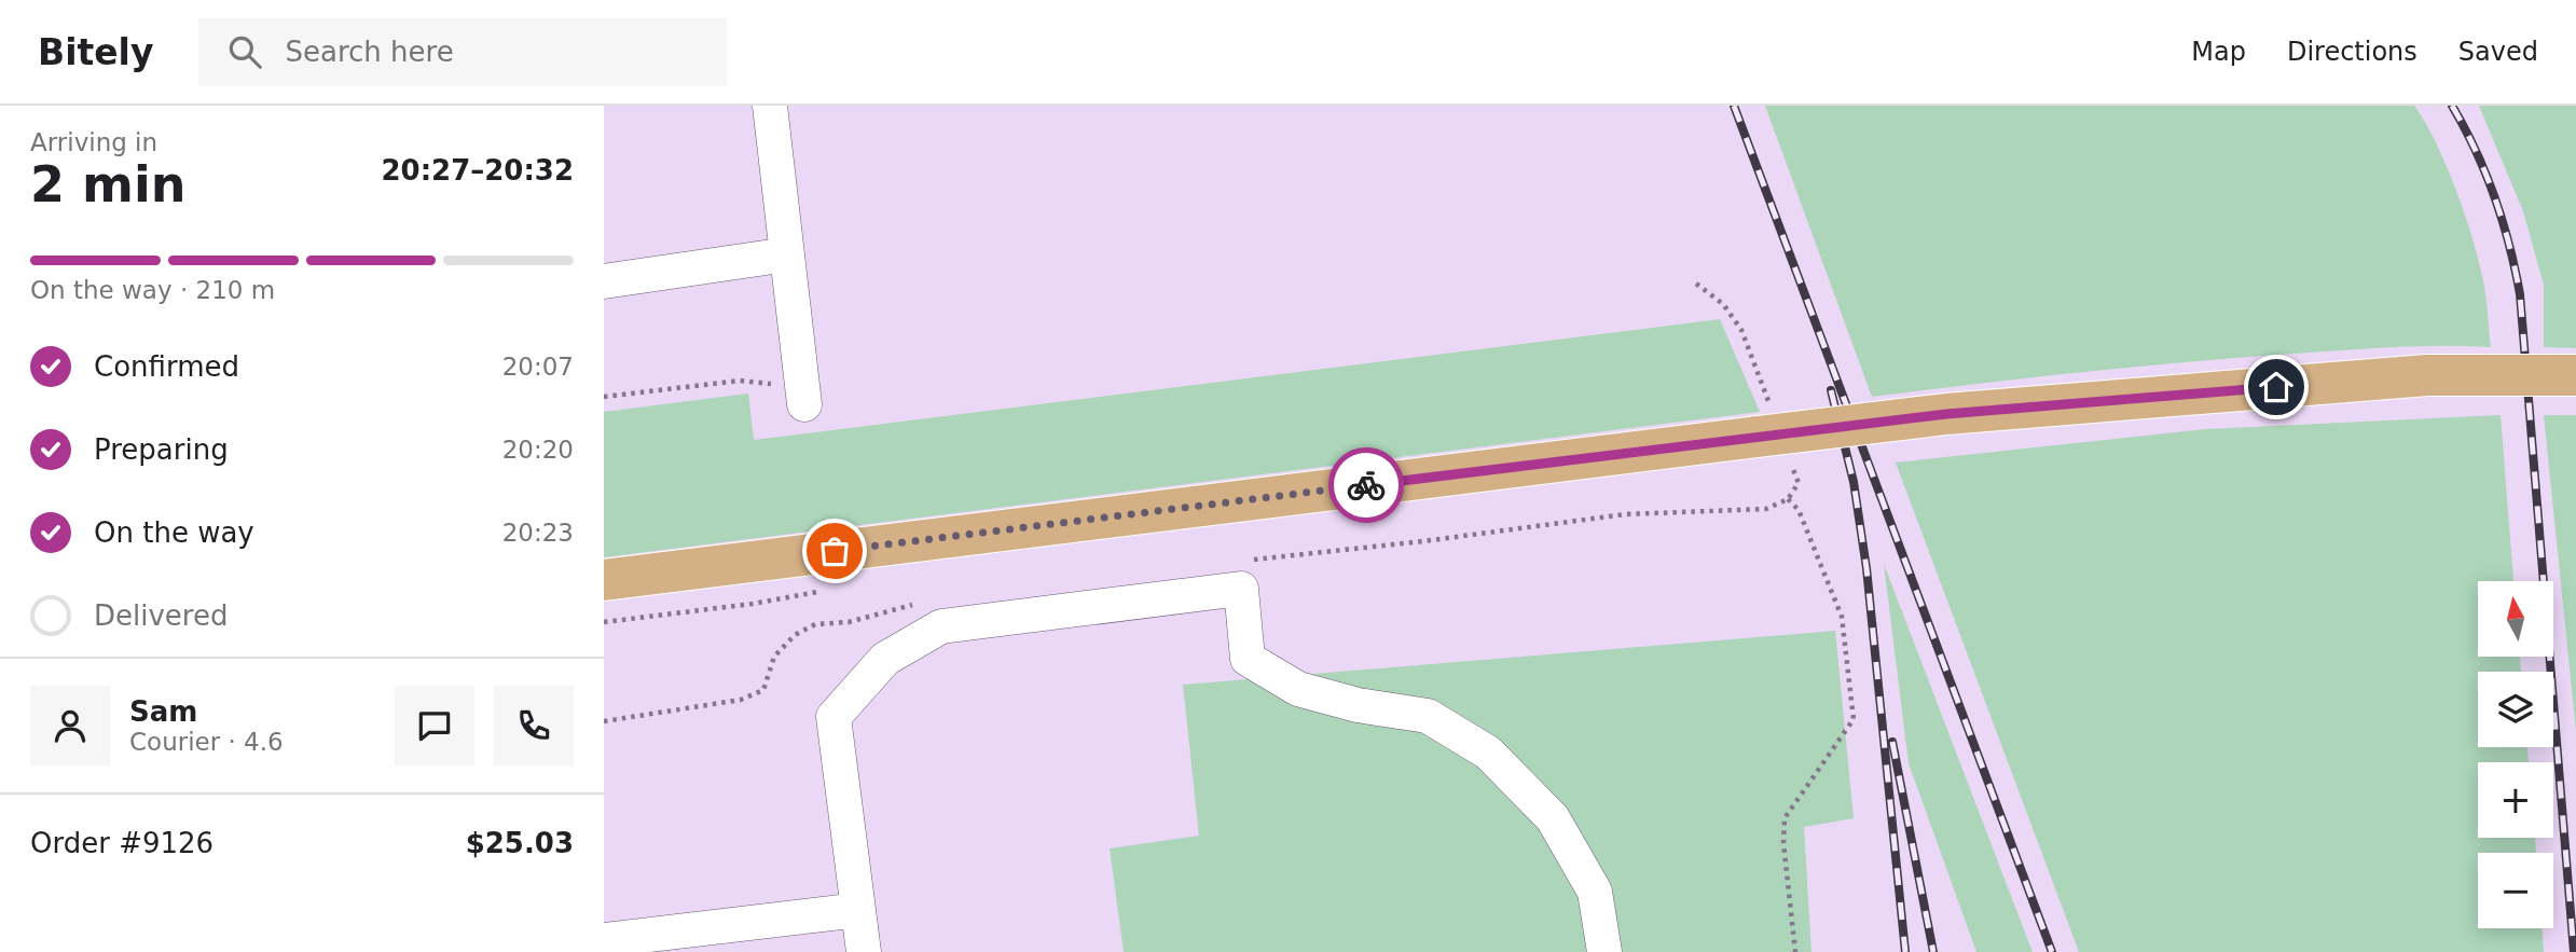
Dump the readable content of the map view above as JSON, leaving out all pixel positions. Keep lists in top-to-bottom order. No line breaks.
{"north":"top","page":{"header":"Bitely","search":"Search here","nav":["Map","Directions","Saved"],"heading":["2 min","Arriving in","20:27–20:32"],"panel":["Sam","Courier · 4.6","Order #9126","$25.03"],"bar":"On the way · 210 m","list":[["Confirmed","20:07"],["Preparing","20:20"],["On the way","20:23"],"Delivered"],"map_buttons":["+","−"]}}
